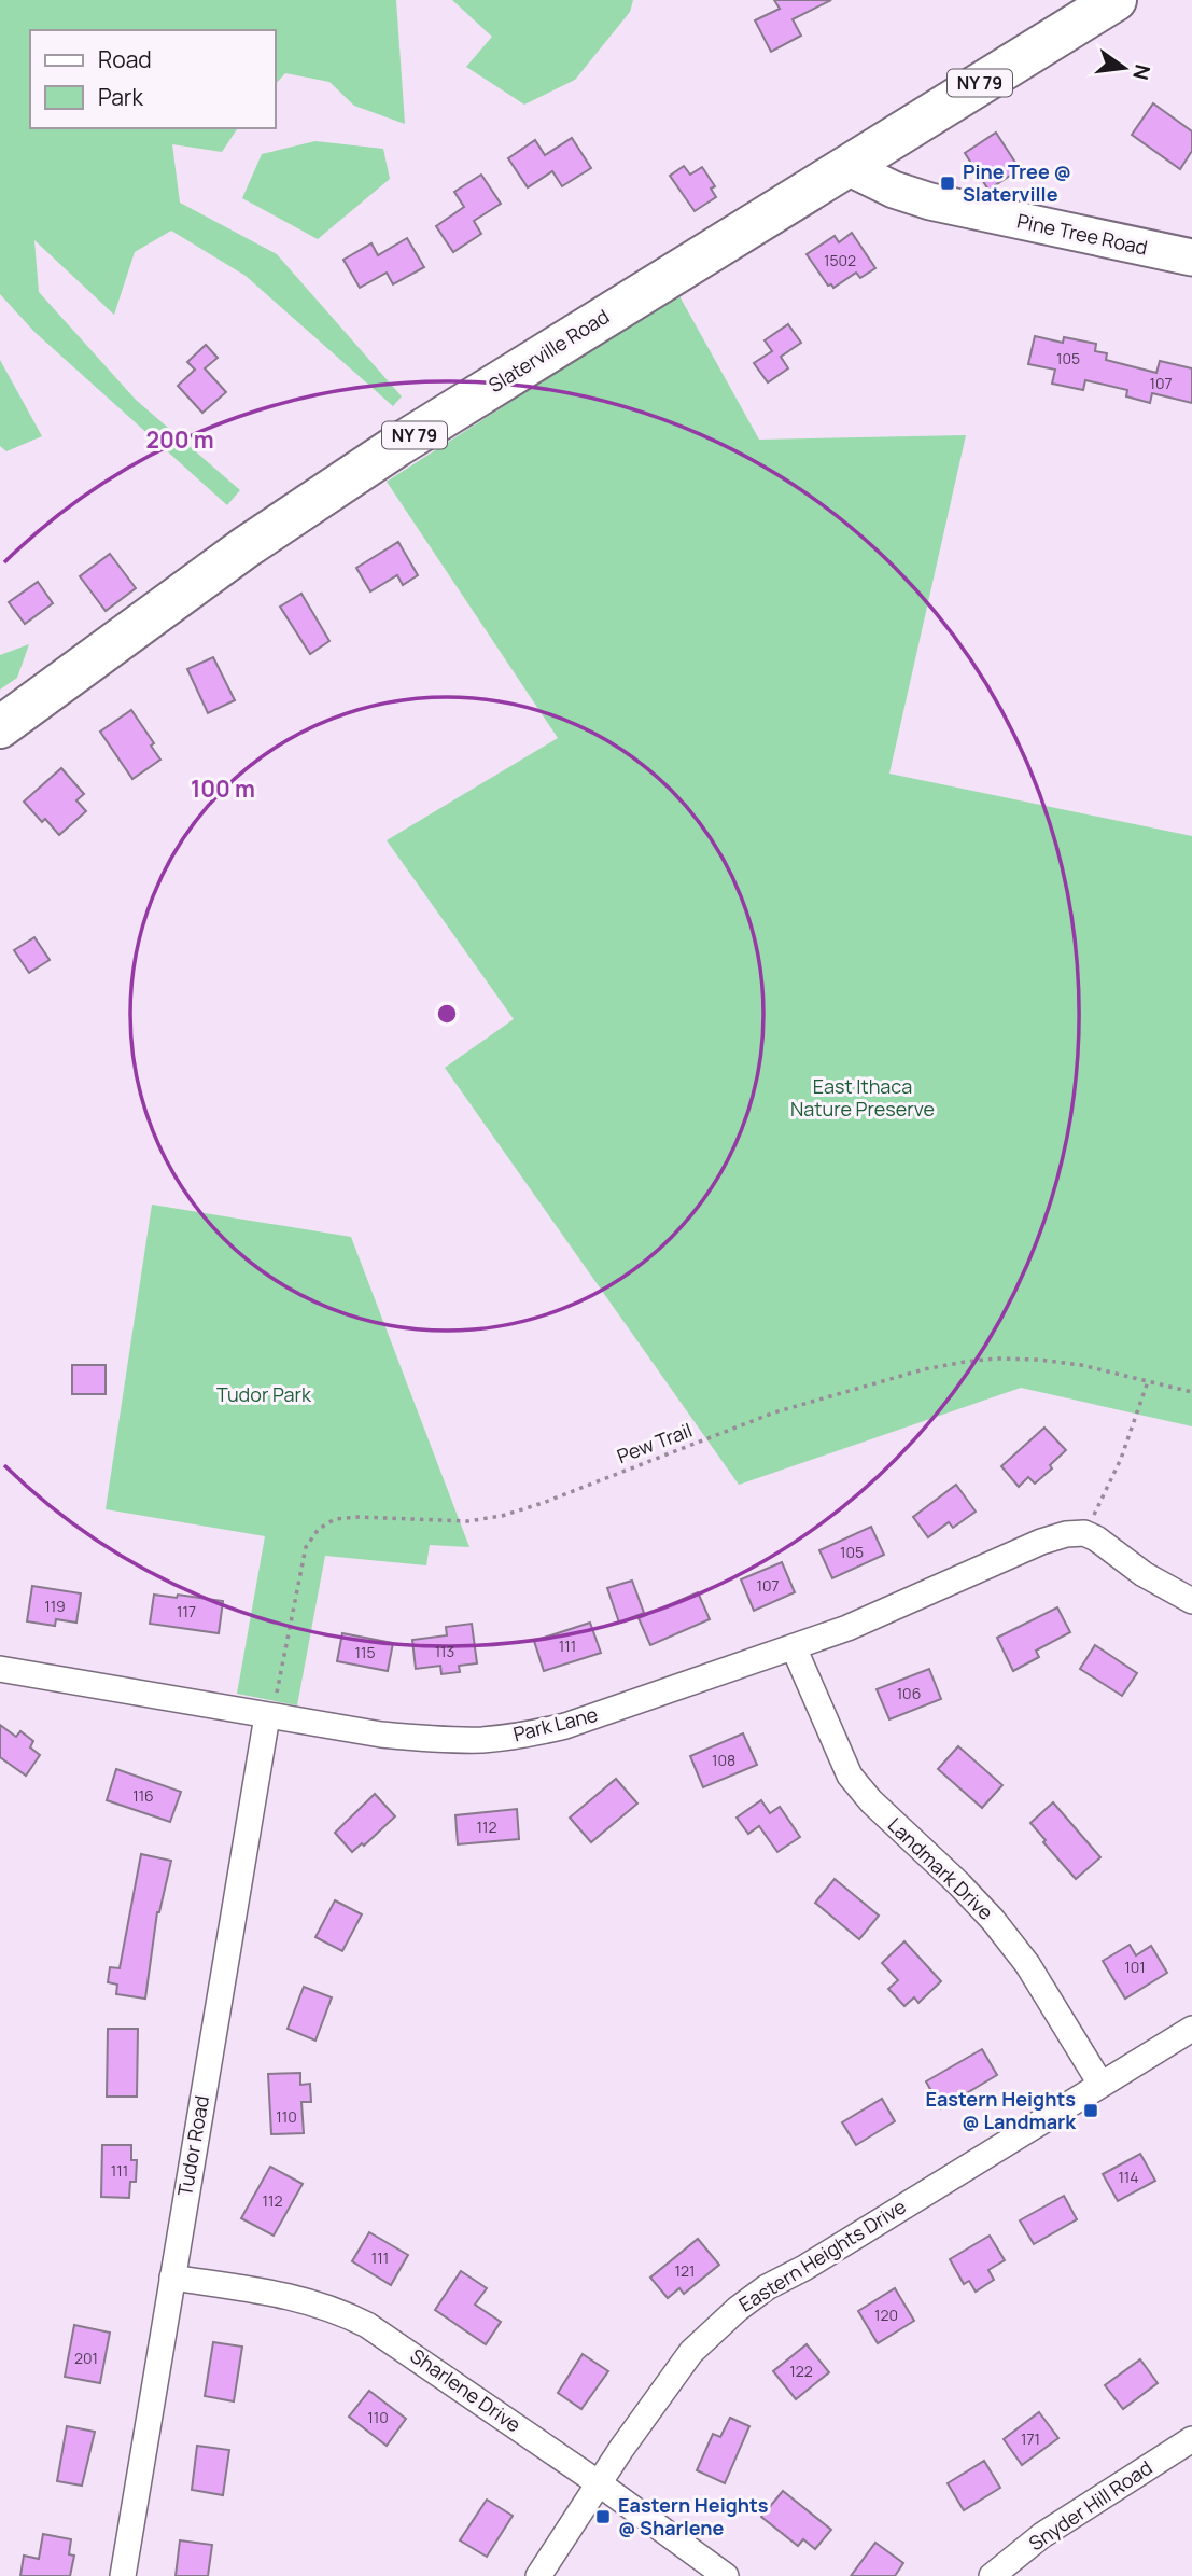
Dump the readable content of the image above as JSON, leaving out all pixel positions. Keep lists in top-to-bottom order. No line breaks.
{"streets":{"highway":["NY 79","Slaterville Road"],"street":["Pine Tree Road","Park Lane","Landmark Drive","Tudor Road","Eastern Heights Drive","Sharlene Drive","Snyder Hill Road"],"path":["Pew Trail"]},"crossings":[["Pine Tree Road","Slaterville Road"],["Pew Trail","Park Lane"],["Pew Trail","Tudor Road"],["Park Lane","Landmark Drive"],["Park Lane","Tudor Road"],["Landmark Drive","Eastern Heights Drive"],["Tudor Road","Sharlene Drive"],["Eastern Heights Drive","Sharlene Drive"]],"parks":["East Ithaca Nature Preserve","Tudor Park"],"places":{"transit":["Pine Tree @ Slaterville","Eastern Heights @ Landmark","Eastern Heights @ Sharlene"]},"house_numbers":["1502","105","107","105","107","119","117","111","113","115","106","108","116","112","101","110","111","114","112","111","121","120","201","122","110","171"],"legend":["Road","Park"],"north":"right","rings":["200 m","100 m"]}
